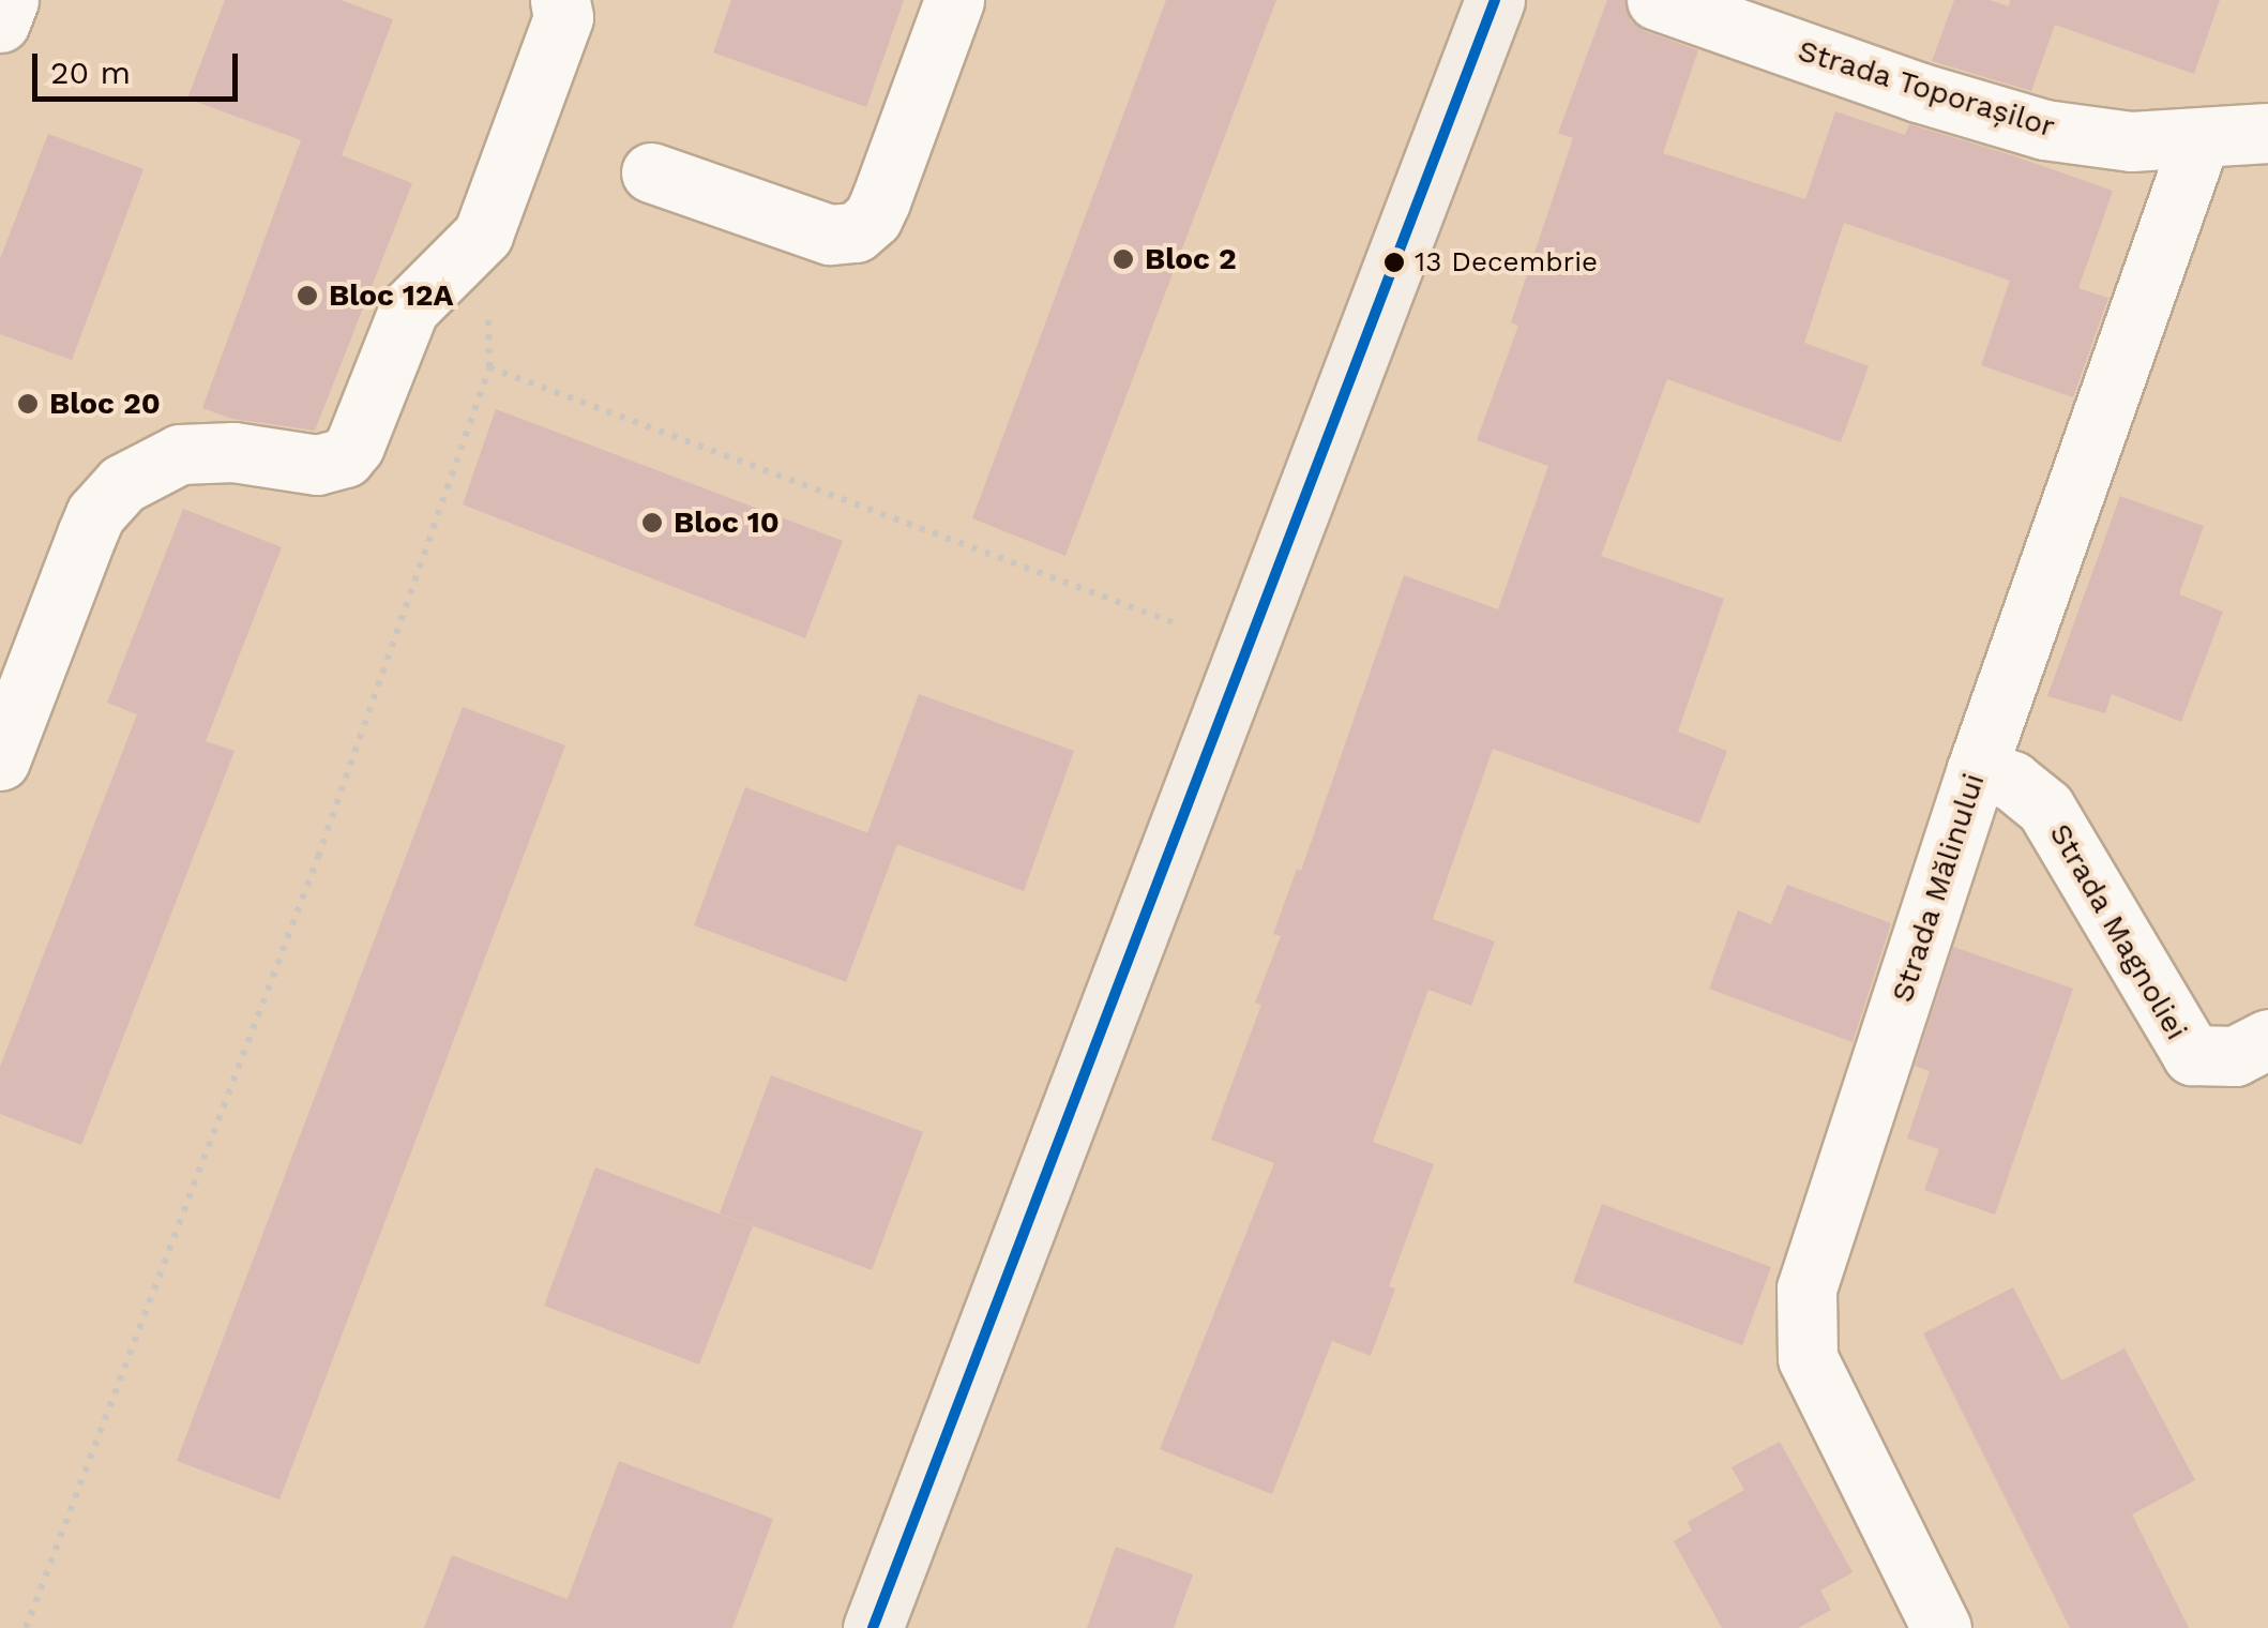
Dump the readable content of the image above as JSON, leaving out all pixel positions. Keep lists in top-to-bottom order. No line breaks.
{"streets":{"street":["Strada Toporașilor","Strada Mălinului","Strada Magnoliei"]},"crossings":[["Strada Toporașilor","Strada Mălinului"],["Strada Mălinului","Strada Magnoliei"]],"places":["Bloc 2","13 Decembrie","Bloc 12A","Bloc 20","Bloc 10"],"scale_bar":"20 m"}
